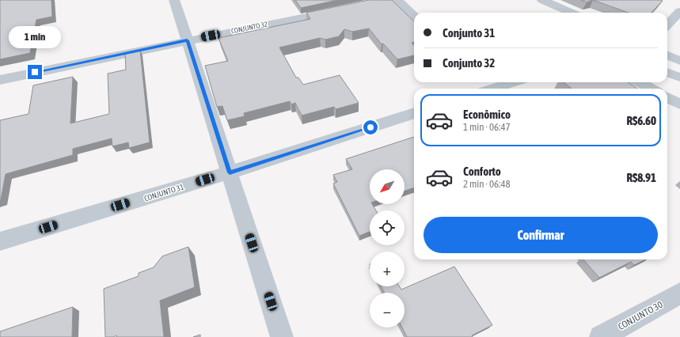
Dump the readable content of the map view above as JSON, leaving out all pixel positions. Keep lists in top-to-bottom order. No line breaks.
{"streets":{"street":["CONJUNTO 32","CONJUNTO 31","CONJUNTO 30"]},"north":"bottom left","page":{"banner":["Conjunto 31","Conjunto 32"],"bubble":"1 min","list":[{"name":"Econômico","note":"1 min · 06:47","value":"R$6.60"},{"name":"Conforto","note":"2 min · 06:48","value":"R$8.91"}],"map_buttons":["+","−"],"buttons":"Confirmar"}}
